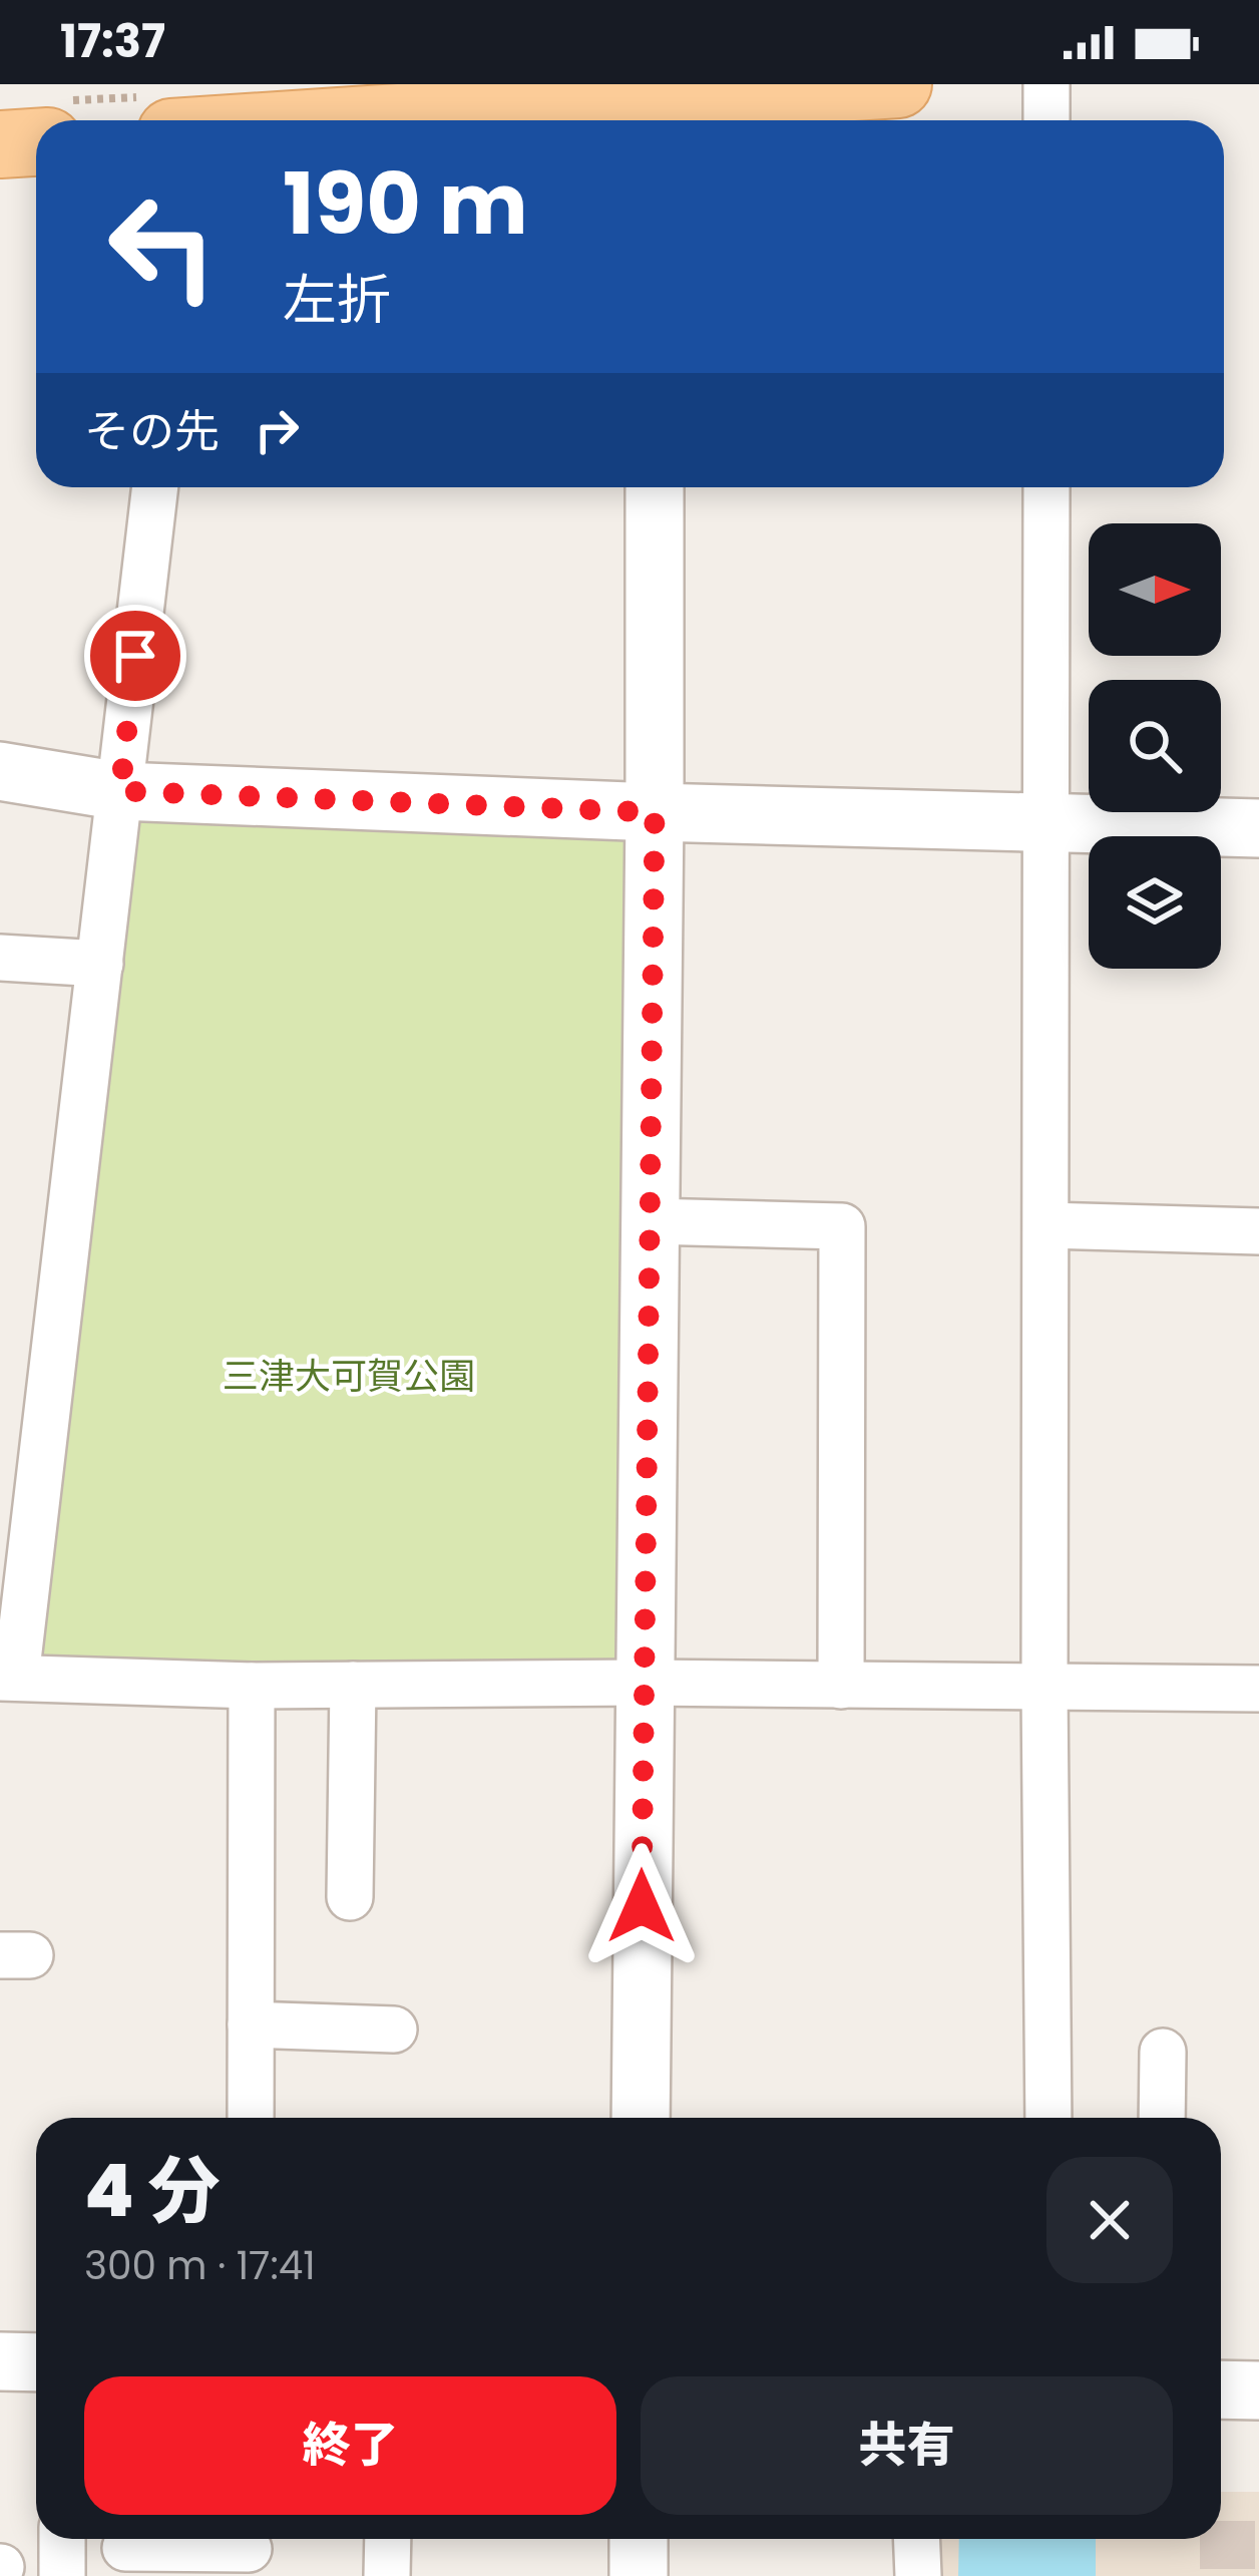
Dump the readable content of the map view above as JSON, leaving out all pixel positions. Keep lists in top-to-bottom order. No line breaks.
{"parks":["三津大可賀公園"],"north":"right","page":{"status":"17:37","turn":["190 m","左折"],"then":"その先","heading":["4 分","300 m · 17:41"],"buttons":["終了","共有"]}}
